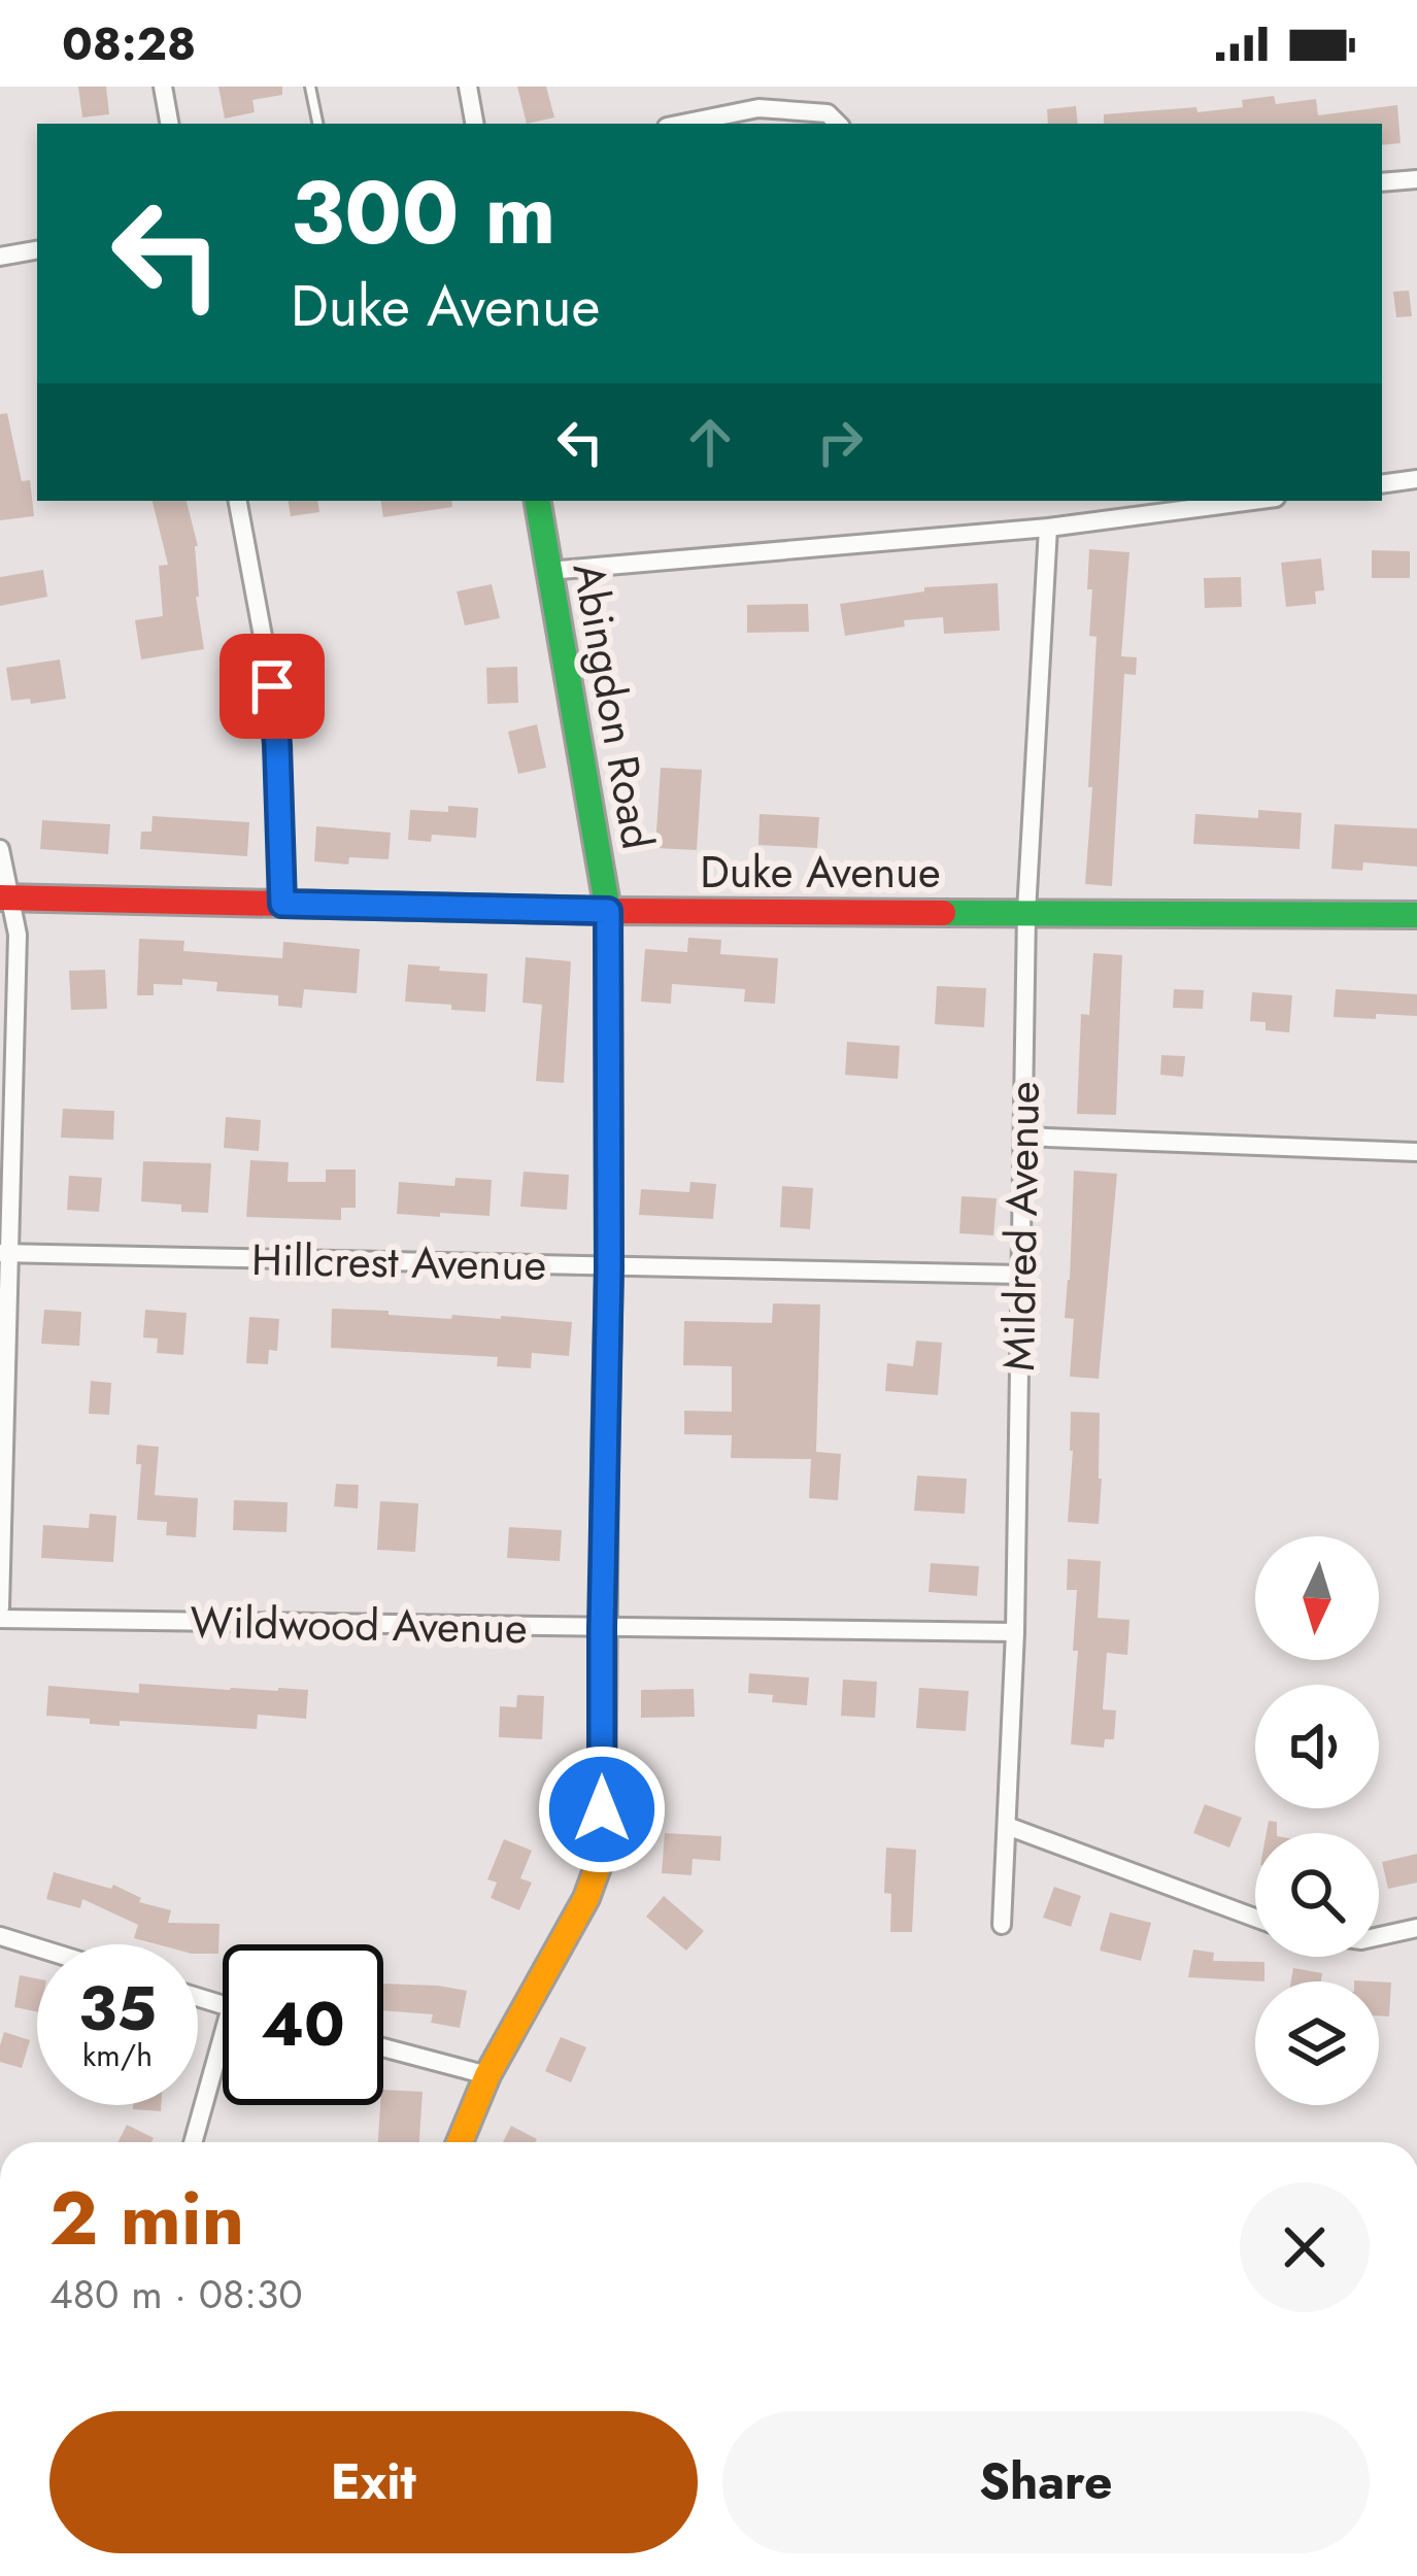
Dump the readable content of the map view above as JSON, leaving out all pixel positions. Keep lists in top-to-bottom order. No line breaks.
{"streets":{"street":["Abingdon Road","Duke Avenue","Mildred Avenue","Hillcrest Avenue","Wildwood Avenue"]},"crossings":[["Abingdon Road","Duke Avenue"],["Abingdon Road","Hillcrest Avenue"],["Abingdon Road","Wildwood Avenue"],["Duke Avenue","Mildred Avenue"],["Mildred Avenue","Hillcrest Avenue"],["Mildred Avenue","Wildwood Avenue"]],"north":"bottom","page":{"status":"08:28","turn":["300 m","Duke Avenue"],"speed":"35 km/h","limit":"40","heading":["2 min","480 m · 08:30"],"buttons":["Exit","Share"]}}
